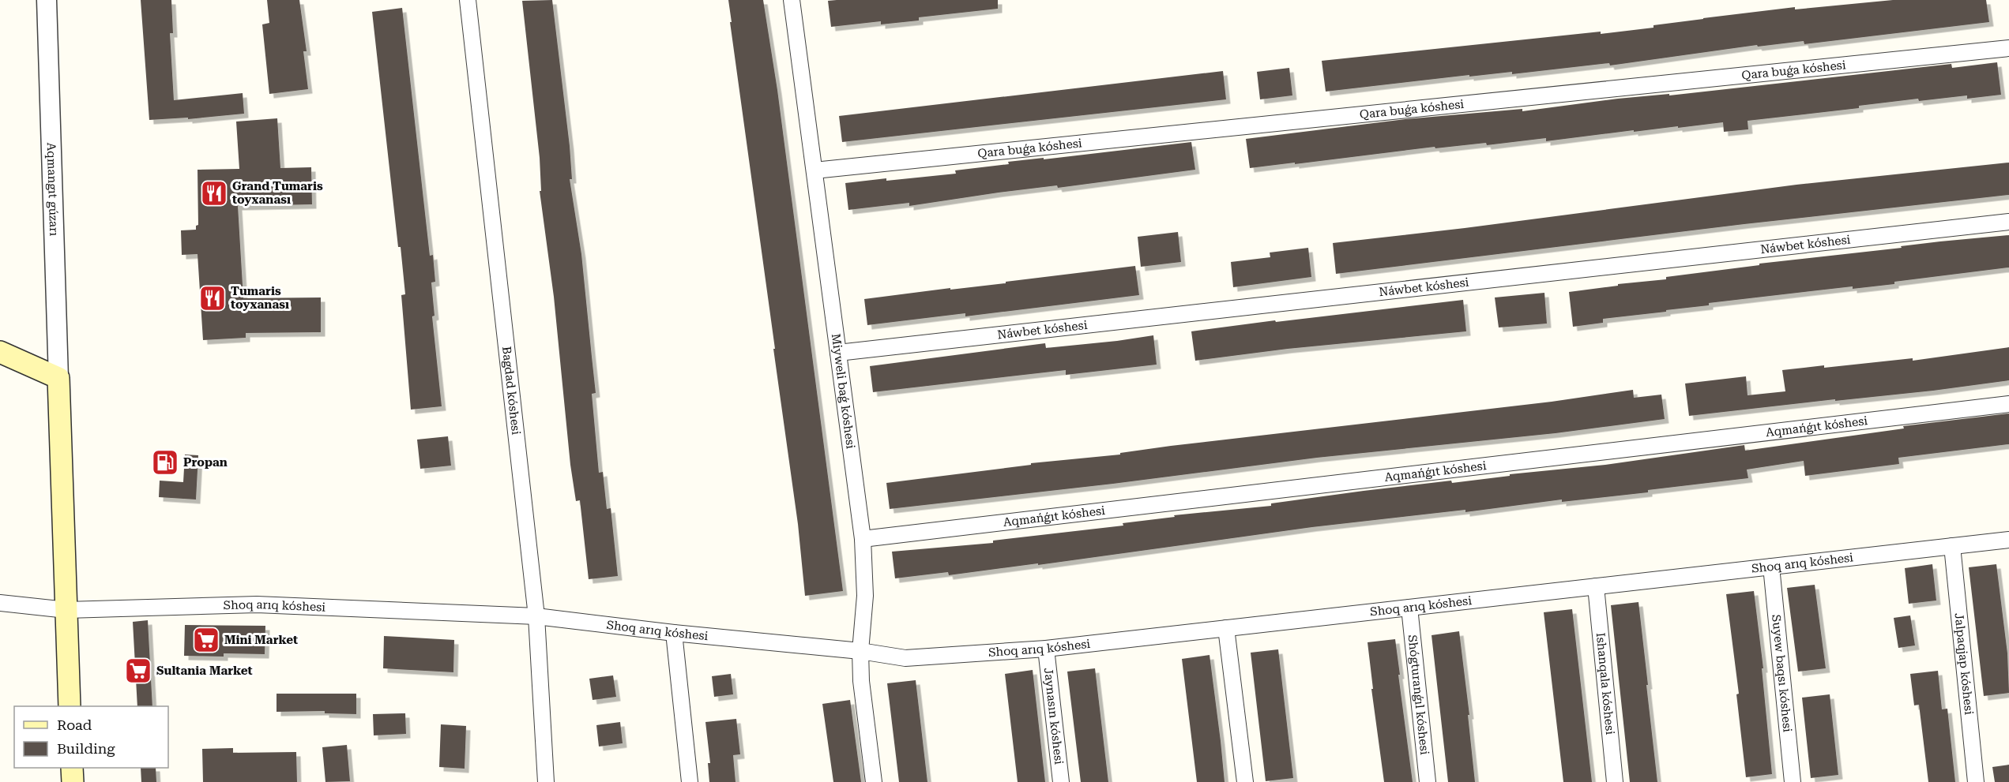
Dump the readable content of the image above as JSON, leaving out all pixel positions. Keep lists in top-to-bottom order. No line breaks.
{"streets":{"street":["Qara buǵa kóshesi","Aqmangıt gúzarı","Náwbet kóshesi","Bagdad kóshesi","Miyweli baǵ kóshesi","Aqmańǵıt kóshesi","Shoq arıq kóshesi","Jalpaqjap kóshesi","Suyew baqsı kóshesi","Ishanqala kóshesi","Shógturanǵıl kóshesi","Jaynasın kóshesi"]},"crossings":[["Qara buǵa kóshesi","Miyweli baǵ kóshesi"],["Náwbet kóshesi","Miyweli baǵ kóshesi"],["Bagdad kóshesi","Shoq arıq kóshesi"],["Miyweli baǵ kóshesi","Aqmańǵıt kóshesi"],["Miyweli baǵ kóshesi","Shoq arıq kóshesi"],["Shoq arıq kóshesi","Jalpaqjap kóshesi"],["Shoq arıq kóshesi","Suyew baqsı kóshesi"],["Shoq arıq kóshesi","Ishanqala kóshesi"],["Shoq arıq kóshesi","Shógturanǵıl kóshesi"],["Shoq arıq kóshesi","Jaynasın kóshesi"]],"places":{"restaurant":["Grand Tumaris toyxanası","Tumaris toyxanası"],"fuel station":["Propan"],"supermarket":["Mini Market","Sultania Market"]},"legend":["Road","Building"]}
